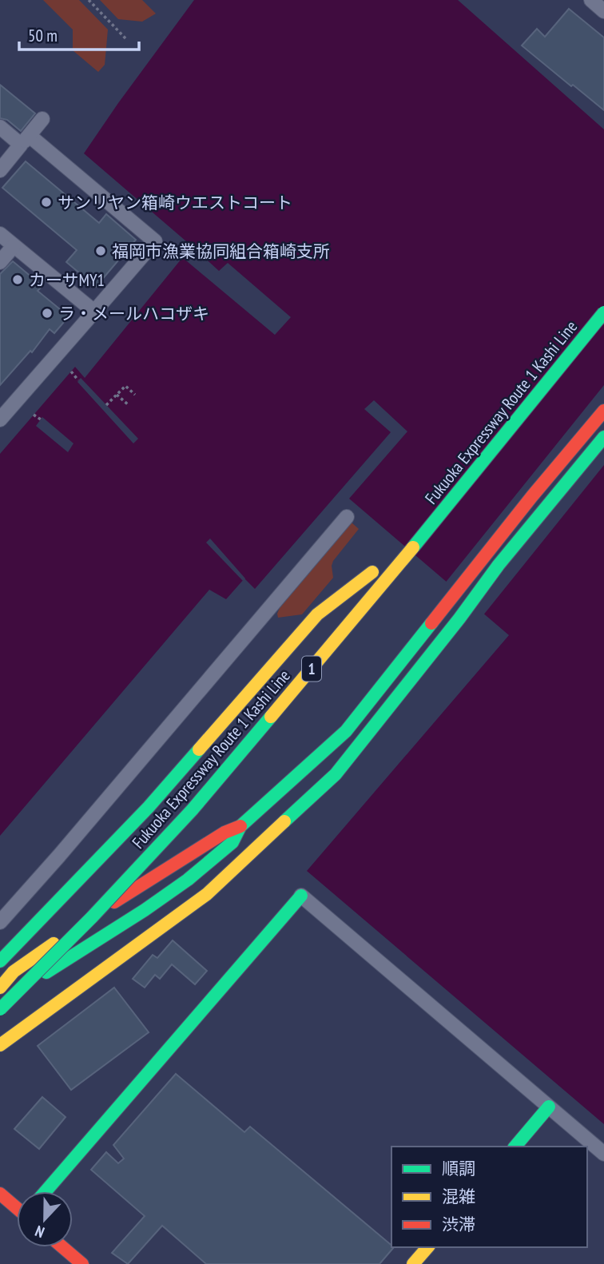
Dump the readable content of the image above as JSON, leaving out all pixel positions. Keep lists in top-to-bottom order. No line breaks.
{"streets":{"main road":["Fukuoka Expressway Route 1 Kashi Line","1"]},"places":["サンリヤン箱崎ウエストコート","福岡市漁業協同組合箱崎支所","カーサMY1","ラ・メールハコザキ"],"legend":["順調","混雑","渋滞"],"scale_bar":"50 m","north":"bottom"}
